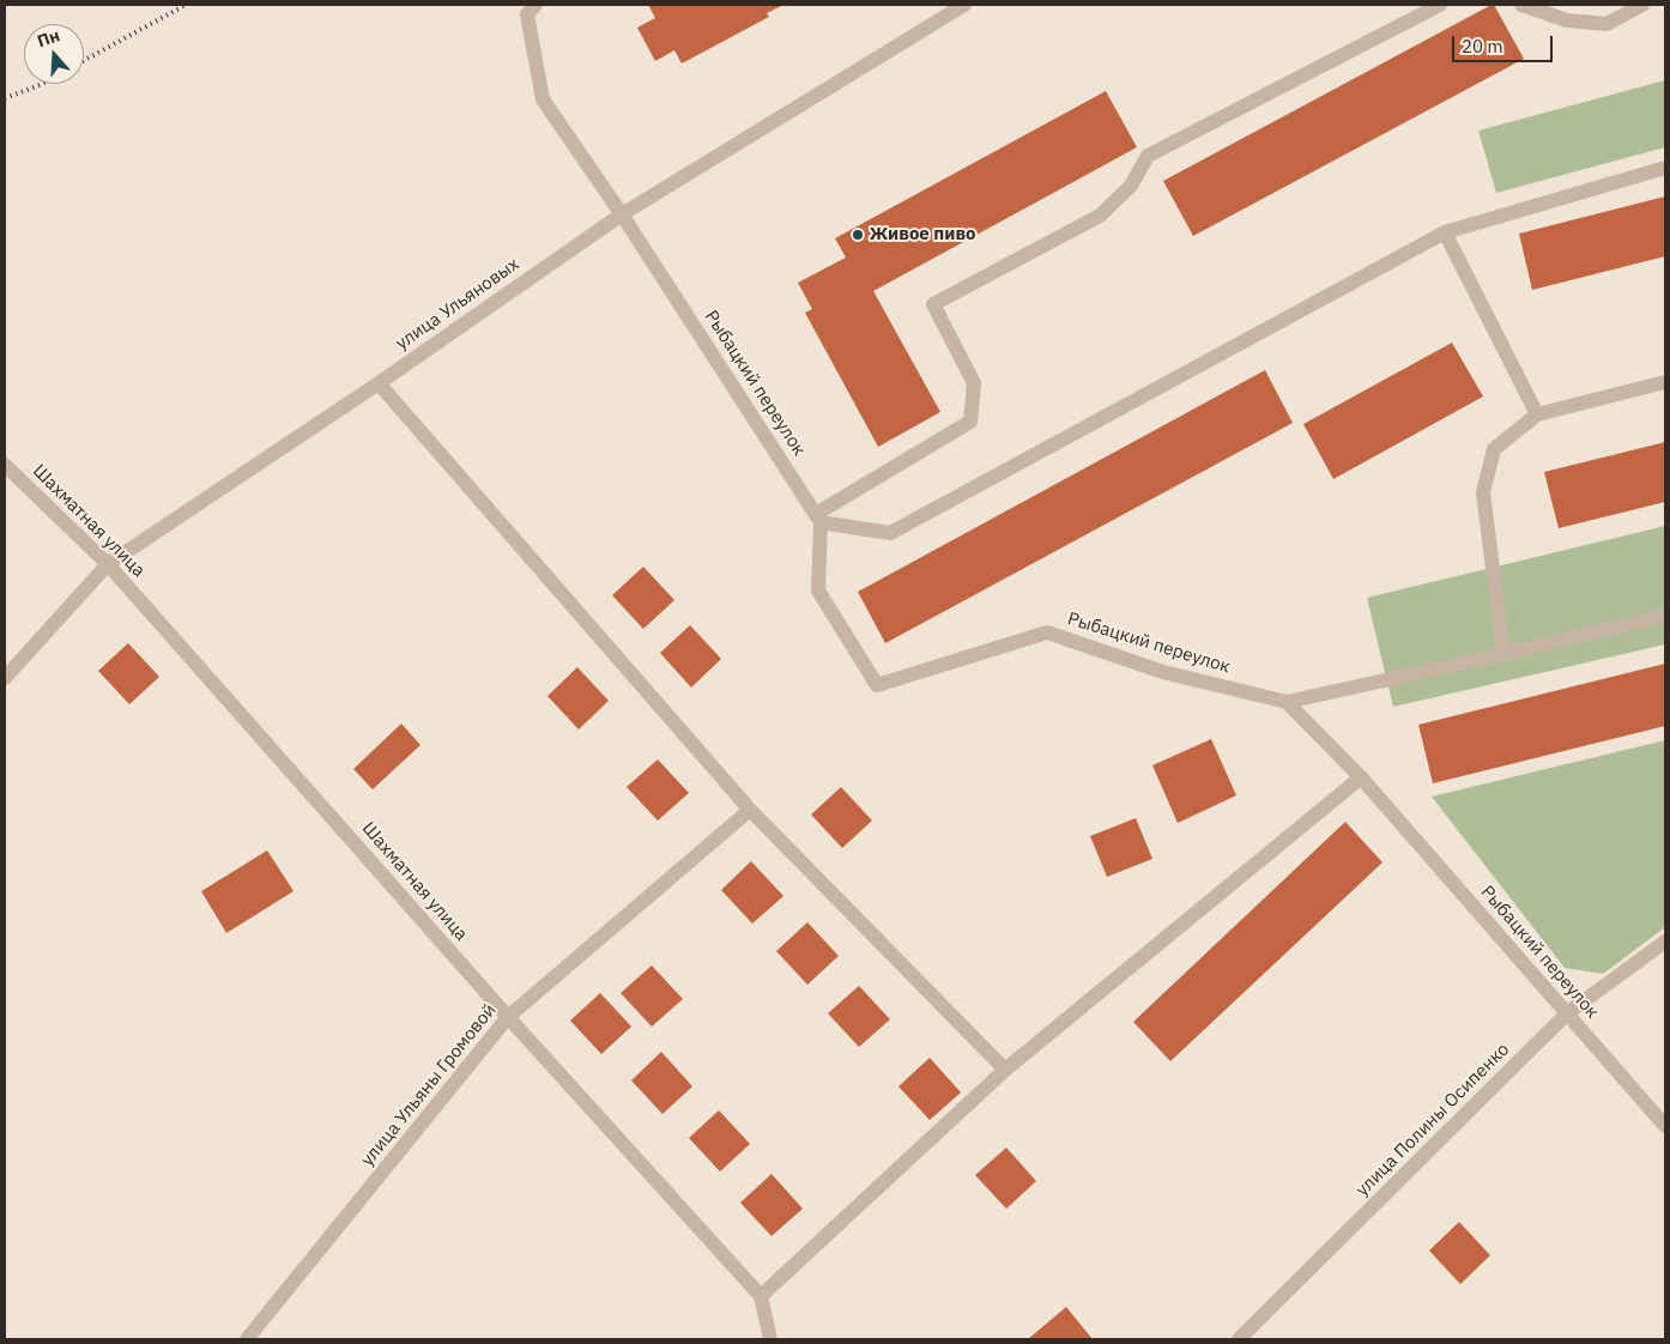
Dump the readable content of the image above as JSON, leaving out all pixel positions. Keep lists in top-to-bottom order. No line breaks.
{"streets":{"street":["улица Ульяновых","Рыбацкий переулок","Шахматная улица","улица Ульяны Громовой","улица Полины Осипенко"]},"crossings":[["улица Ульяновых","Рыбацкий переулок"],["улица Ульяновых","Шахматная улица"],["Рыбацкий переулок","улица Полины Осипенко"],["Шахматная улица","улица Ульяны Громовой"]],"places":["Живое пиво"],"scale_bar":"20 m","north":"top"}
